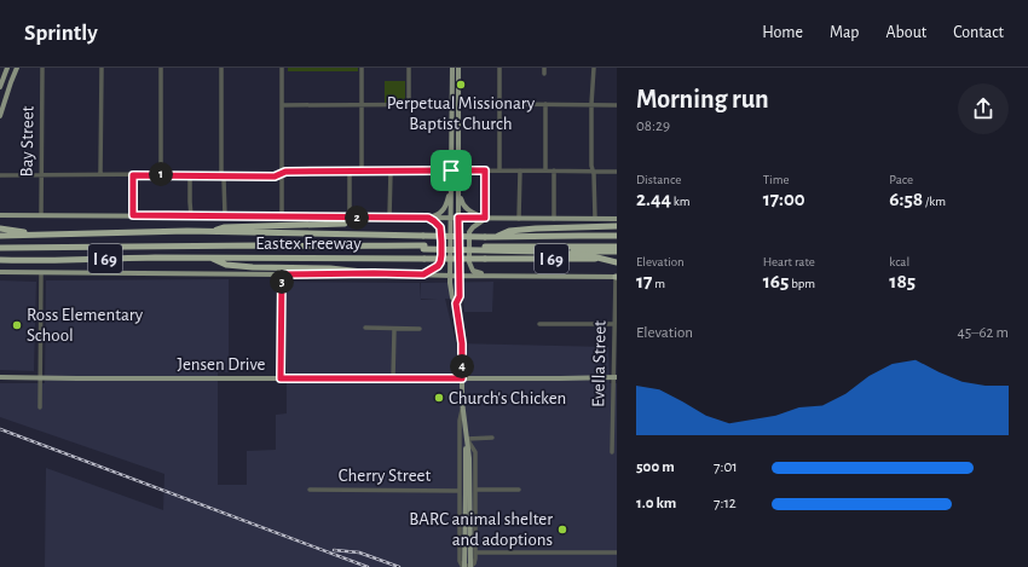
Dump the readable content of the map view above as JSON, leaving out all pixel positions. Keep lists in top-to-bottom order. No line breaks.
{"streets":{"highway":["Eastex Freeway","I 69"],"main road":["Jensen Drive"],"street":["Bay Street","Evella Street","Cherry Street"]},"crossings":[["Jensen Drive","Evella Street"]],"places":["Perpetual Missionary Baptist Church","Ross Elementary School","Church's Chicken","BARC animal shelter and adoptions"],"page":{"header":"Sprintly","nav":["Home","Map","About","Contact"],"heading":["Morning run","08:29"],"stats":[["Distance","2.44 km"],["Time","17:00"],["Pace","6:58 /km"],["Elevation","17 m"],["Heart rate","165 bpm"],["kcal","185"]],"pins":["1","2","3","4"],"chart":["Elevation","45–62 m"],"list":[{"name":"500 m","note":"7:01"},{"name":"1.0 km","note":"7:12"}]}}
